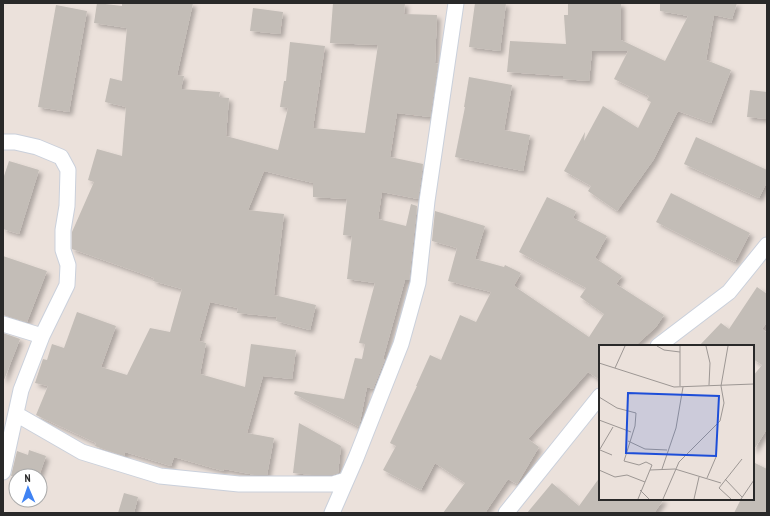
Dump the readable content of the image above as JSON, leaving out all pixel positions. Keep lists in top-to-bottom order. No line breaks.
{"north":"top"}
